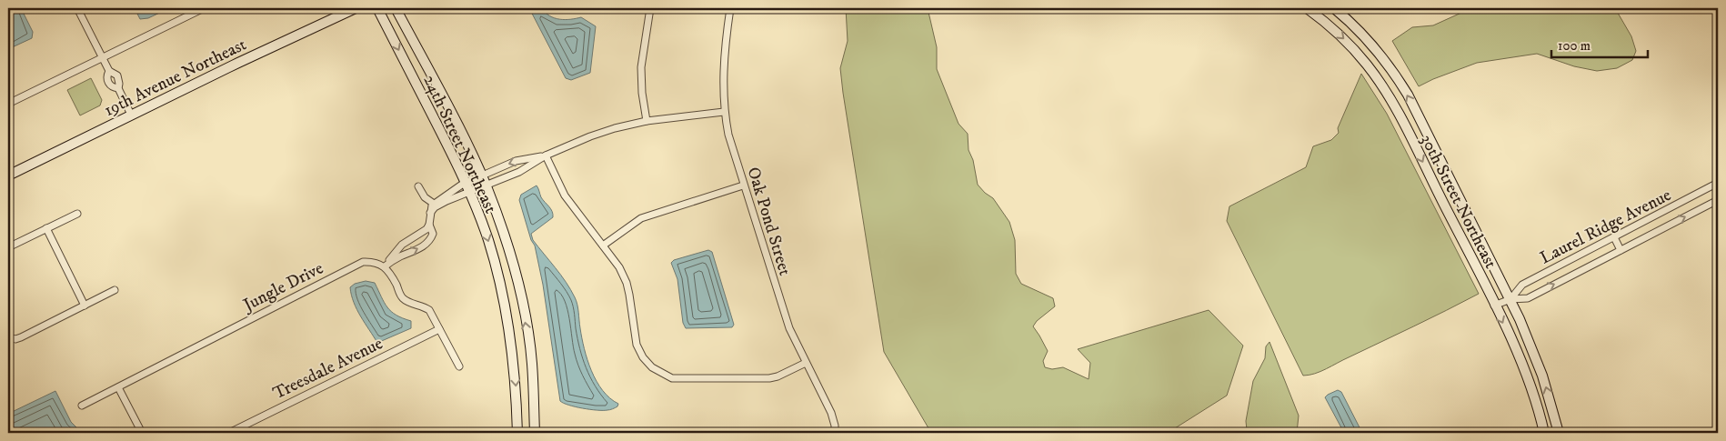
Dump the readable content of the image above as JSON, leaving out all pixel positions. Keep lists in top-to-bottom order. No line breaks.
{"streets":{"street":["19th Avenue Northeast","24th Street Northeast","30th Street Northeast","Oak Pond Street","Laurel Ridge Avenue","Jungle Drive","Treesdale Avenue"]},"crossings":[["30th Street Northeast","Laurel Ridge Avenue"]],"scale_bar":"100 m"}
